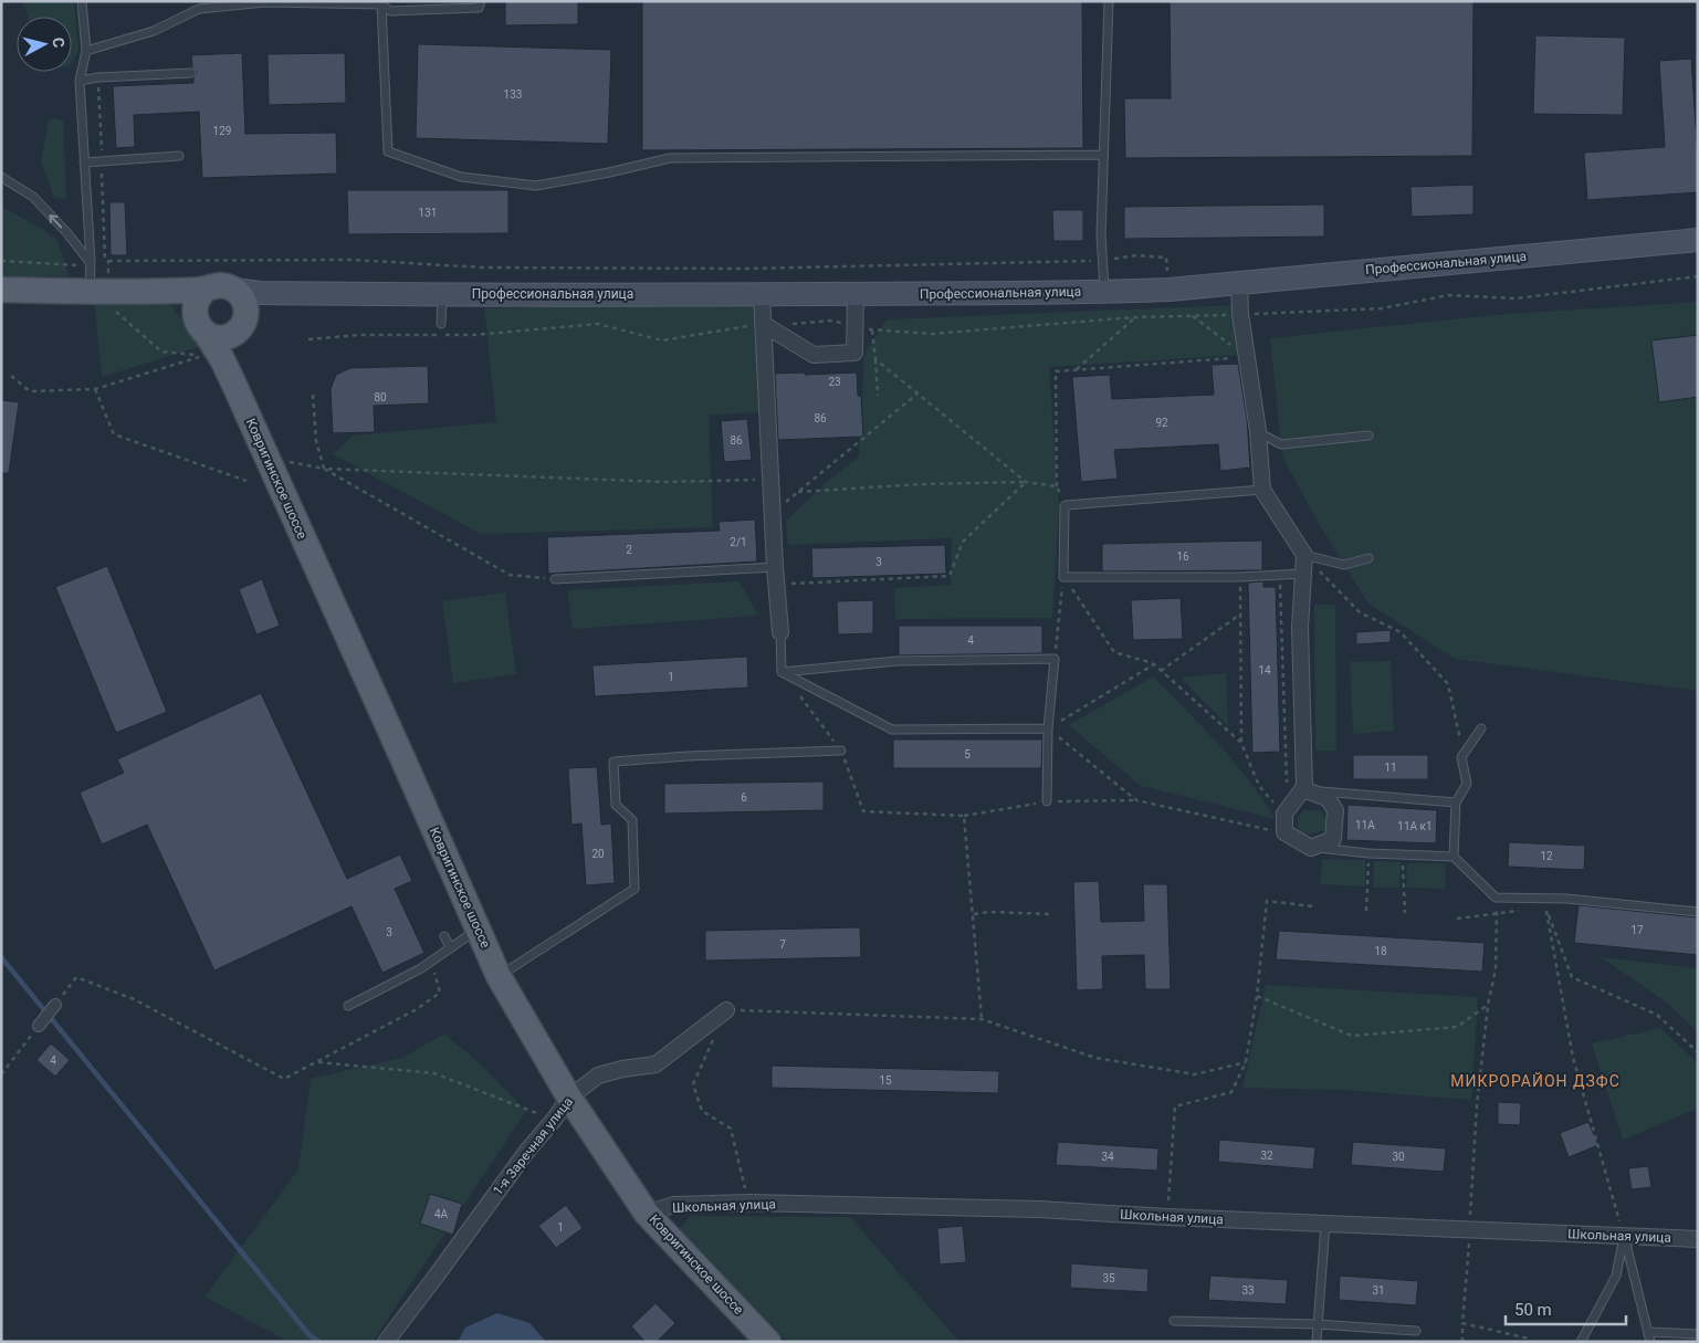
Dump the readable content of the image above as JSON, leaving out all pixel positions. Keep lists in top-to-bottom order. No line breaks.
{"streets":{"main road":["Профессиональная улица","Ковригинское шоссе"],"street":["1-я Заречная улица","Школьная улица"]},"crossings":[["Профессиональная улица","Ковригинское шоссе"],["Ковригинское шоссе","1-я Заречная улица"],["Ковригинское шоссе","Школьная улица"]],"districts":["МИКРОРАЙОН ДЗФС"],"house_numbers":["133","129","131","23","80","86","92","86","2/1","2","16","3","4","14","1","5","11","6","11А","11А к1","20","12","17","3","7","18","4","15","32","34","30","4А","1","35","33","31"],"scale_bar":"50 m","north":"right"}
